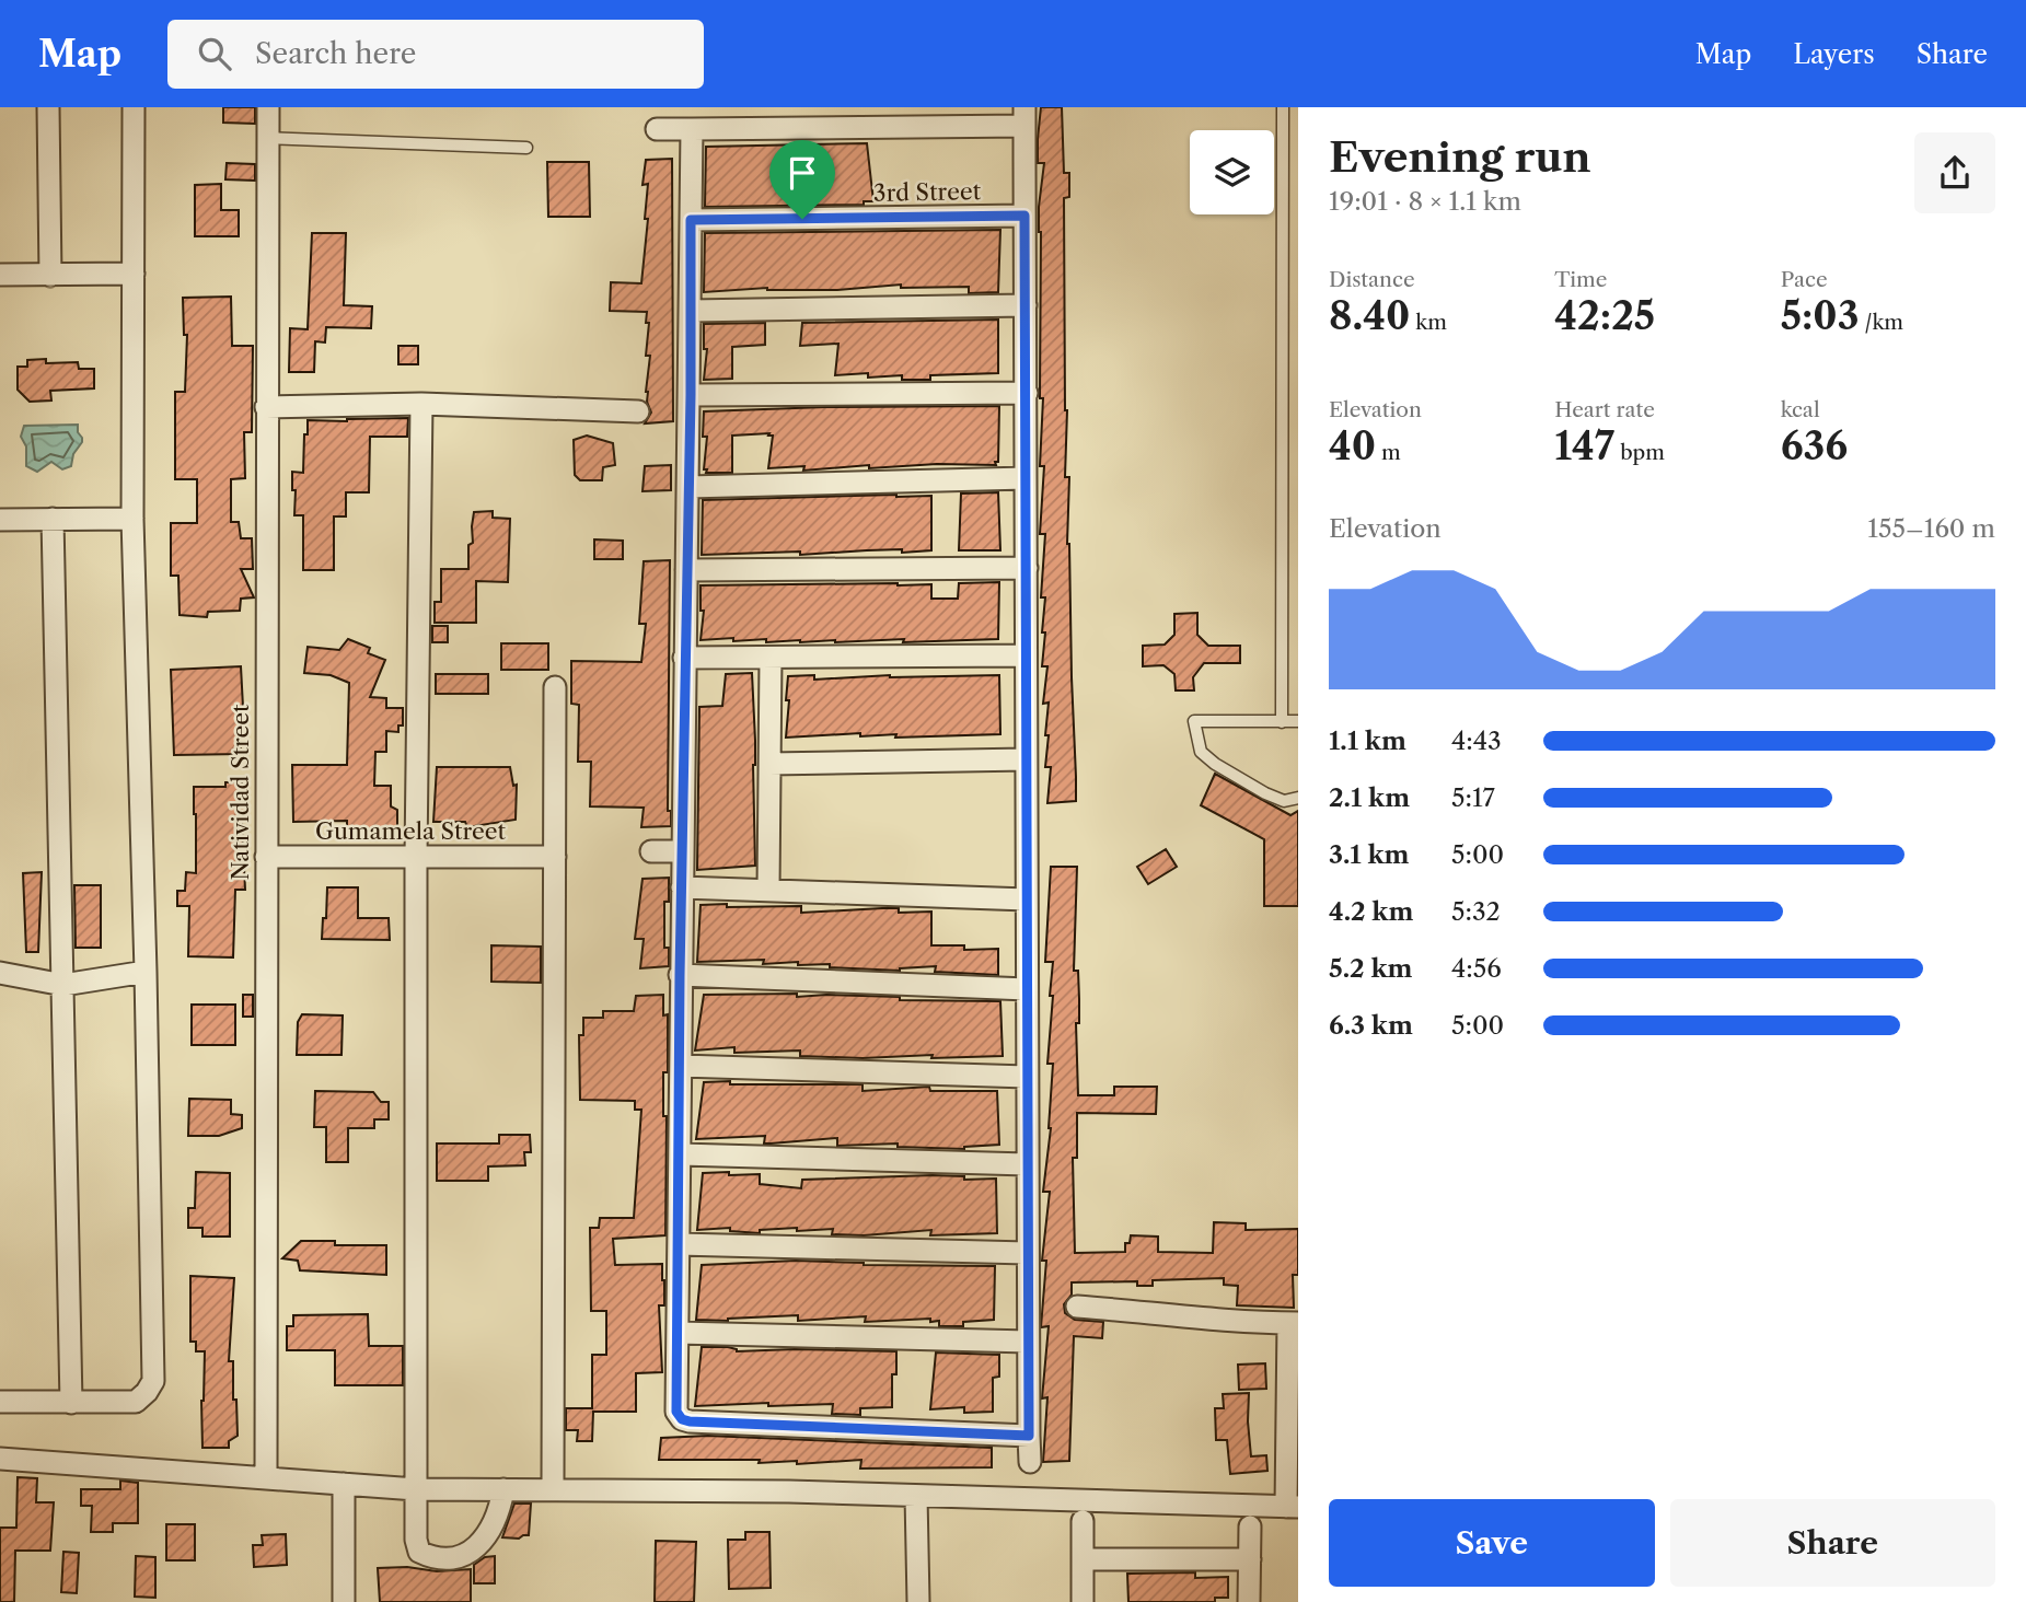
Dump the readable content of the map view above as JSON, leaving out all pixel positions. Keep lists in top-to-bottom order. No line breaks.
{"streets":{"street":["3rd Street","Natividad Street","Gumamela Street"]},"crossings":[["Natividad Street","Gumamela Street"]],"page":{"header":"Map","search":"Search here","nav":["Map","Layers","Share"],"heading":["Evening run","19:01 · 8 × 1.1 km"],"stats":[["Distance","8.40 km"],["Time","42:25"],["Pace","5:03 /km"],["Elevation","40 m"],["Heart rate","147 bpm"],["kcal","636"]],"chart":["Elevation","155–160 m"],"list":[{"name":"1.1 km","note":"4:43"},{"name":"2.1 km","note":"5:17"},{"name":"3.1 km","note":"5:00"},{"name":"4.2 km","note":"5:32"},{"name":"5.2 km","note":"4:56"},{"name":"6.3 km","note":"5:00"}],"buttons":["Save","Share"]}}
